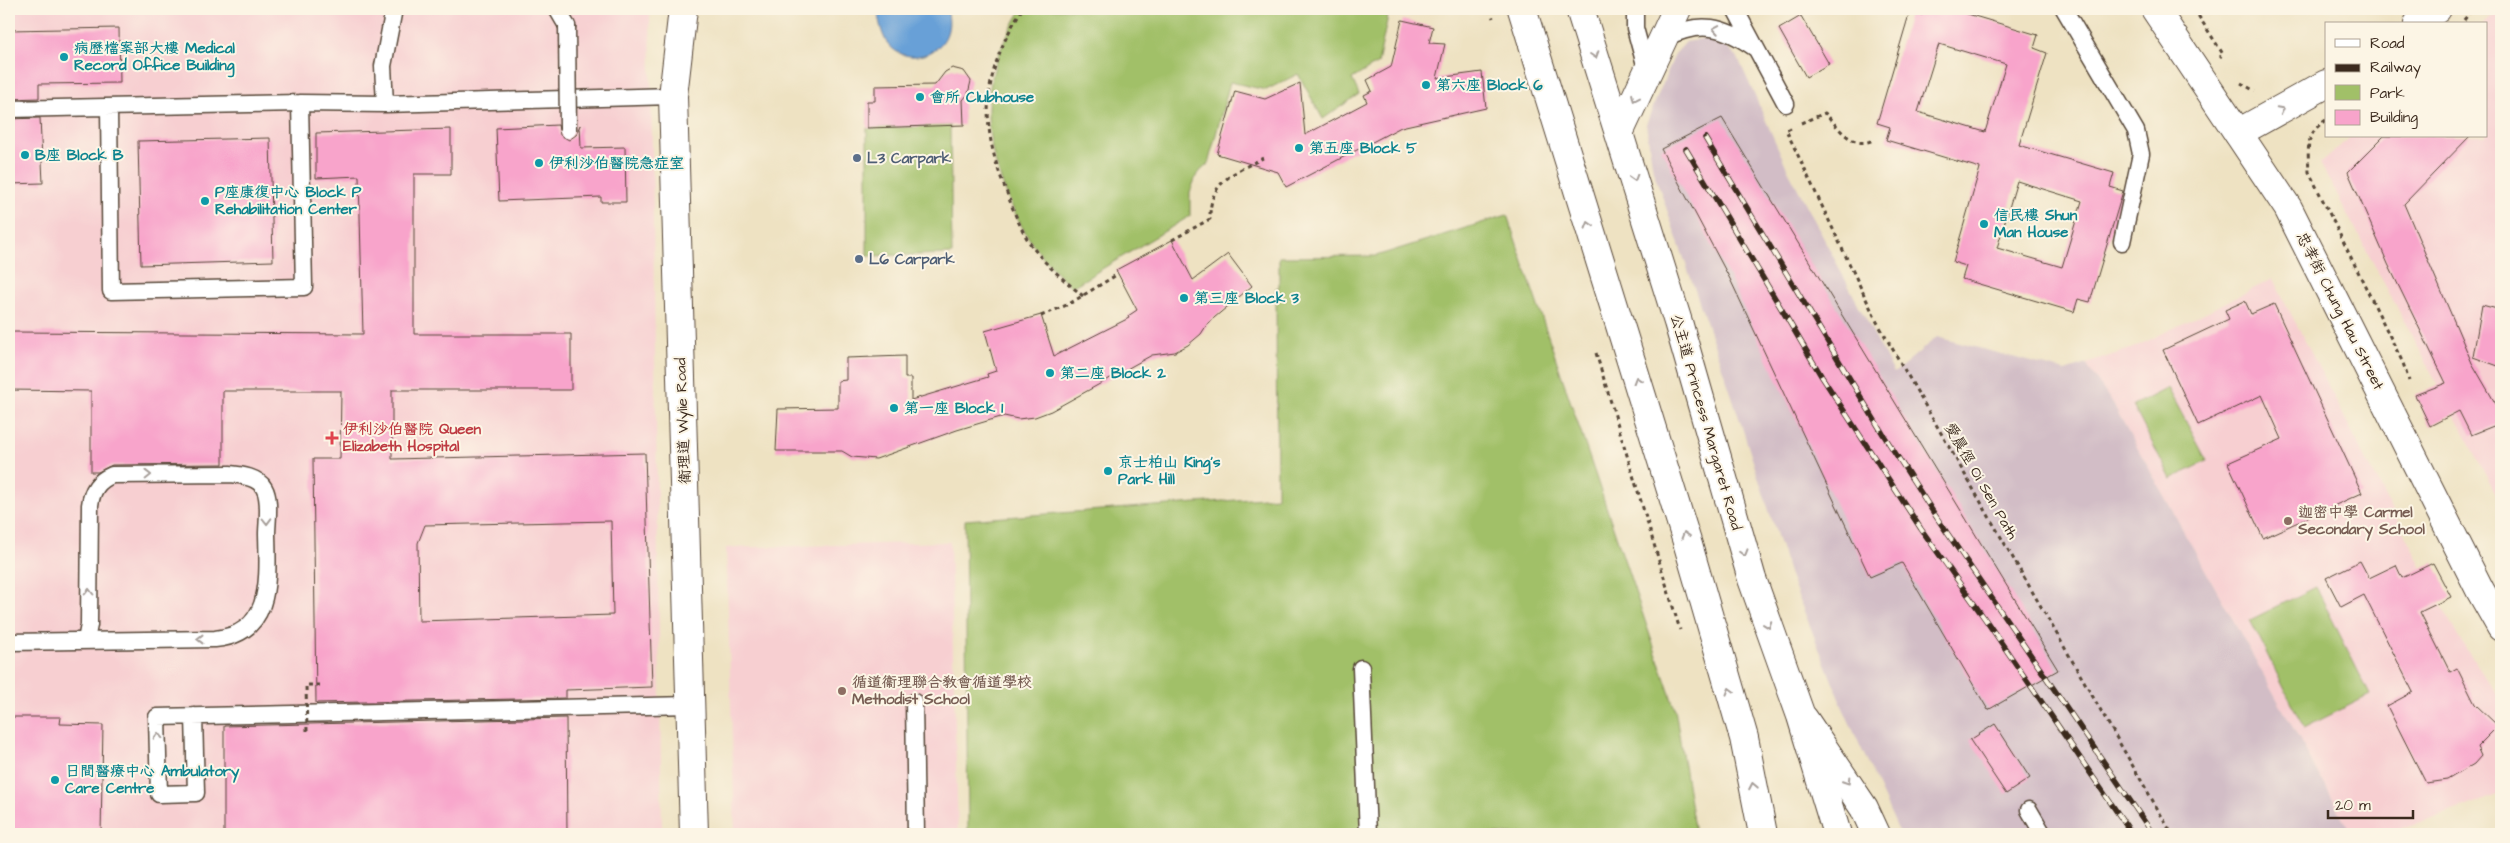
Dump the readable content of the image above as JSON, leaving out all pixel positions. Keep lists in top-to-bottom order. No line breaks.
{"streets":{"main road":["忠孝街 Chung Hau Street","衛理道 Wylie Road","公主道 Princess Margaret Road"],"path":["愛晨徑 Oi Sen Path"]},"places":{"other":["病歷檔案部大樓 Medical Record Office Building","第六座 Block 6","會所 Clubhouse","第五座 Block 5","B座 Block B","L3 Carpark","伊利沙伯醫院急症室","P座康復中心 Block P Rehabilitation Center","信民樓 Shun Man House","L6 Carpark","第三座 Block 3","第二座 Block 2","第一座 Block 1","京士柏山 King's Park Hill","迦密中學 Carmel Secondary School","循道衞理聯合教會循道學校 Methodist School","日間醫療中心 Ambulatory Care Centre"],"health":["伊利沙伯醫院 Queen Elizabeth Hospital"]},"legend":["Road","Railway","Park","Building"],"scale_bar":"20 m"}
